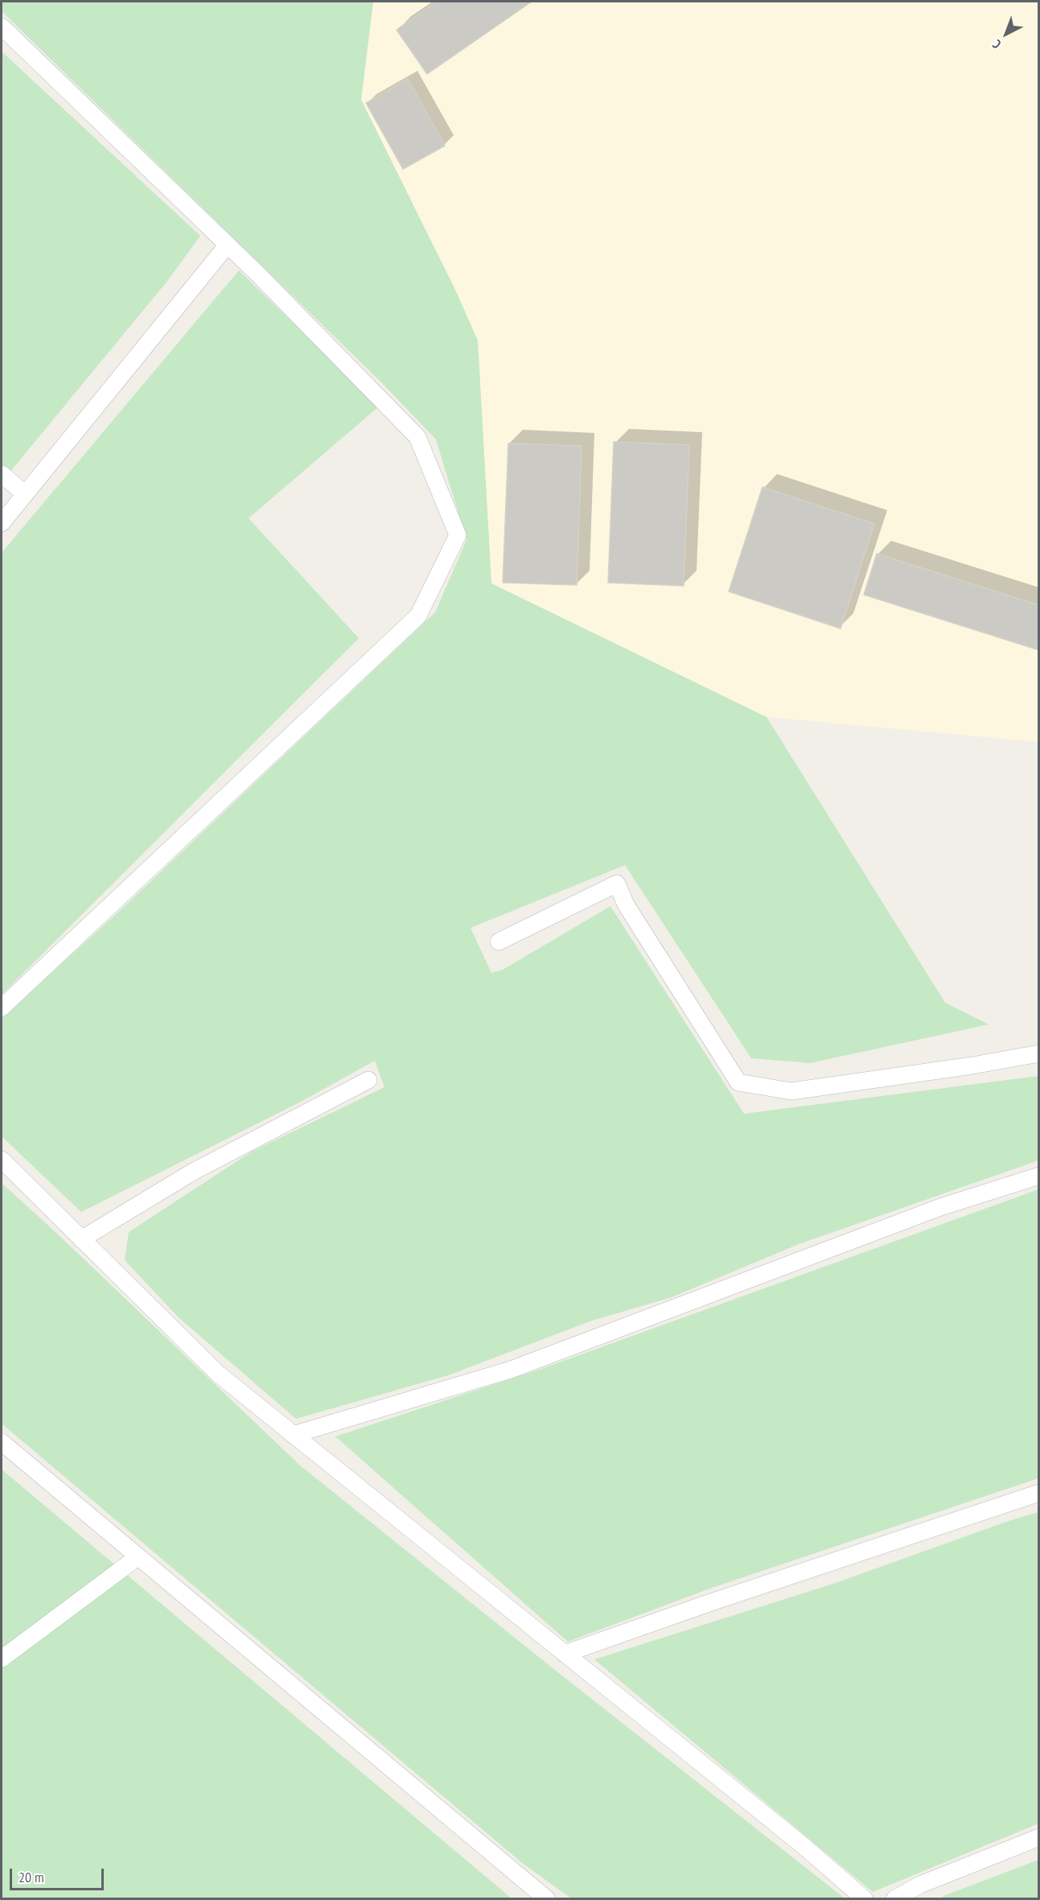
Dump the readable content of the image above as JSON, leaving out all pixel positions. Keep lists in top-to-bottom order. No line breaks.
{"scale_bar":"20 m","north":"bottom left"}
